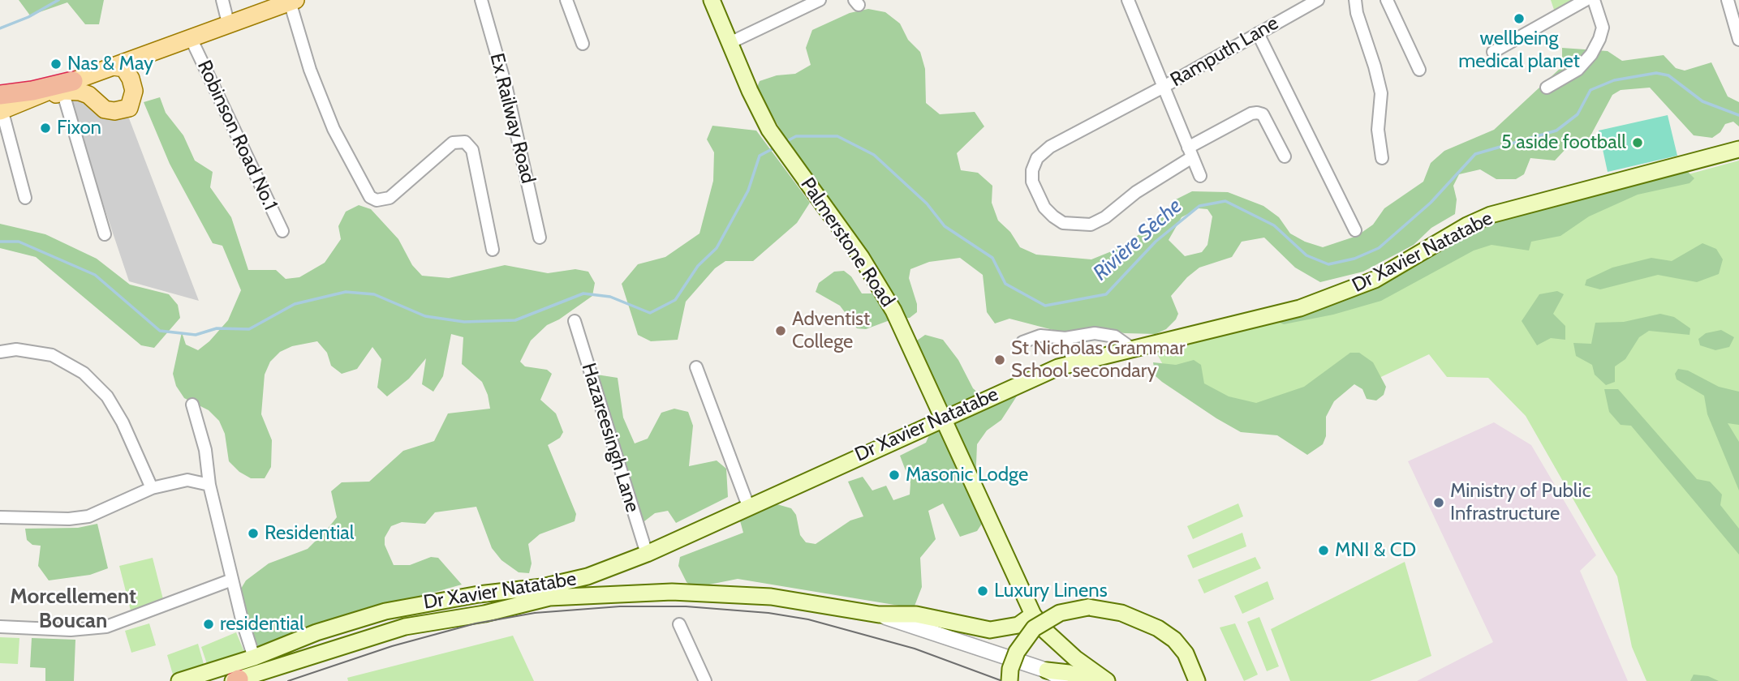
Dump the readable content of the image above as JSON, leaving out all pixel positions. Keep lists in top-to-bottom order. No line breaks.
{"streets":{"main road":["Palmerstone Road","Dr Xavier Natatabe"],"street":["Ramputh Lane","Ex Railway Road","Robinson Road No.1","Hazareesingh Lane"]},"crossings":[["Palmerstone Road","Dr Xavier Natatabe"],["Dr Xavier Natatabe","Hazareesingh Lane"]],"districts":["Morcellement Boucan"],"water":["Rivière Sèche"],"places":["wellbeing medical planet","Nas & May","Fixon","5 aside football","Adventist College","St Nicholas Grammar School secondary","Masonic Lodge","Ministry of Public Infrastructure","Residential","MNI & CD","Luxury Linens","residential"]}
